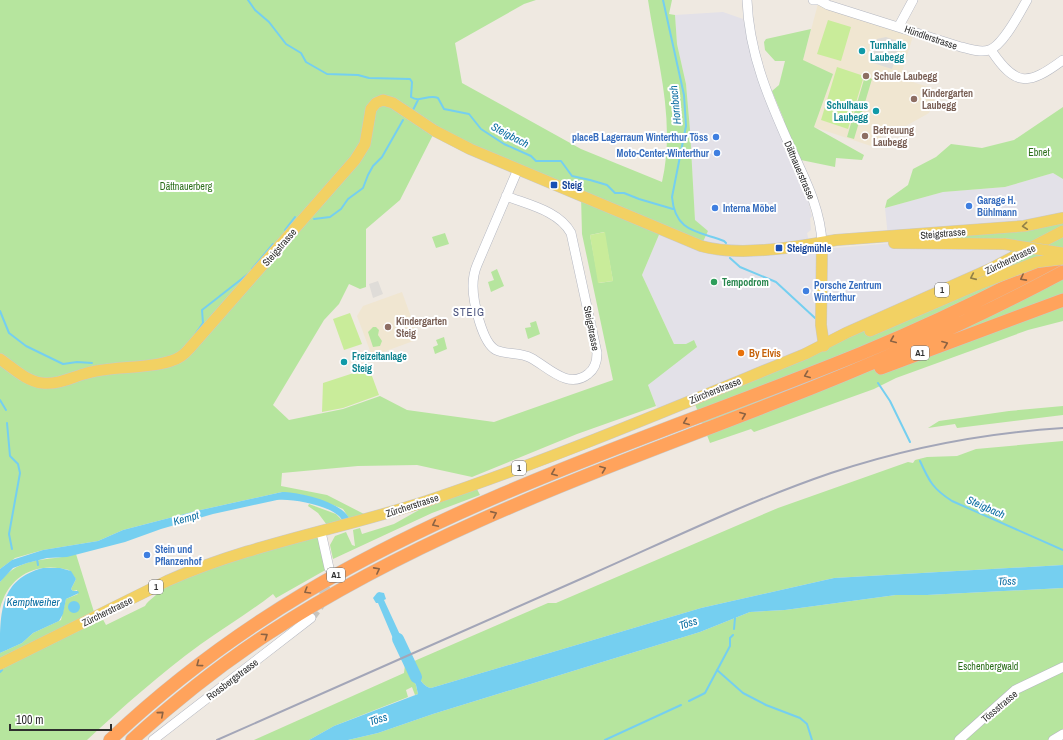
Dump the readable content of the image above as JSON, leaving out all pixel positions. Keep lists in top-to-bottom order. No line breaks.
{"streets":{"highway":["A1"],"main road":["Dättnauerstrasse","Steigstrasse","Zürcherstrasse","1"],"street":["Hündlerstrasse","Rossbergstrasse","Tössstrasse"]},"crossings":[["Dättnauerstrasse","Steigstrasse"],["Dättnauerstrasse","Zürcherstrasse"],["Steigstrasse","Zürcherstrasse"],["Steigstrasse","A1"],["Zürcherstrasse","A1"]],"districts":["STEIG"],"water":["Hornbach","Steigbach","Kempt","Töss","Kemptweiher"],"parks":["Ebnet","Dättnauerberg","Eschenbergwald"],"places":{"other":["Turnhalle Laubegg","Schule Laubegg","Kindergarten Laubegg","Schulhaus Laubegg","Betreuung Laubegg","placeB Lagerraum Winterthur Töss","Moto-Center-Winterthur","Garage H. Bühlmann","Interna Möbel","Tempodrom","Porsche Zentrum Winterthur","Kindergarten Steig","By Elvis","Freizeitanlage Steig","Stein und Pflanzenhof"],"transit":["Steig","Steigmühle"]},"scale_bar":"100 m"}
